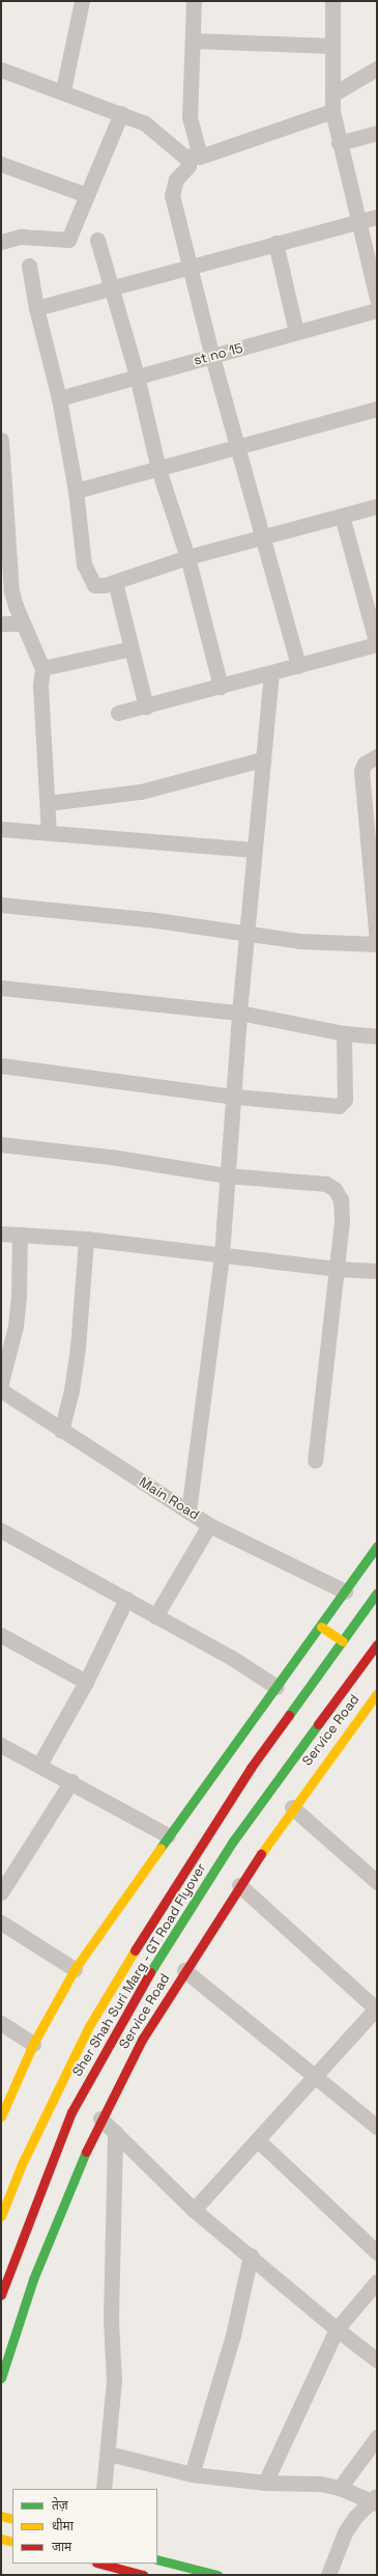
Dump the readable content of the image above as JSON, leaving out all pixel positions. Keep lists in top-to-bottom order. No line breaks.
{"streets":{"main road":["Service Road","Sher Shah Suri Marg - GT Road Flyover"],"street":["st no 15","Main Road"]},"legend":["तेज़","धीमा","जाम"]}
